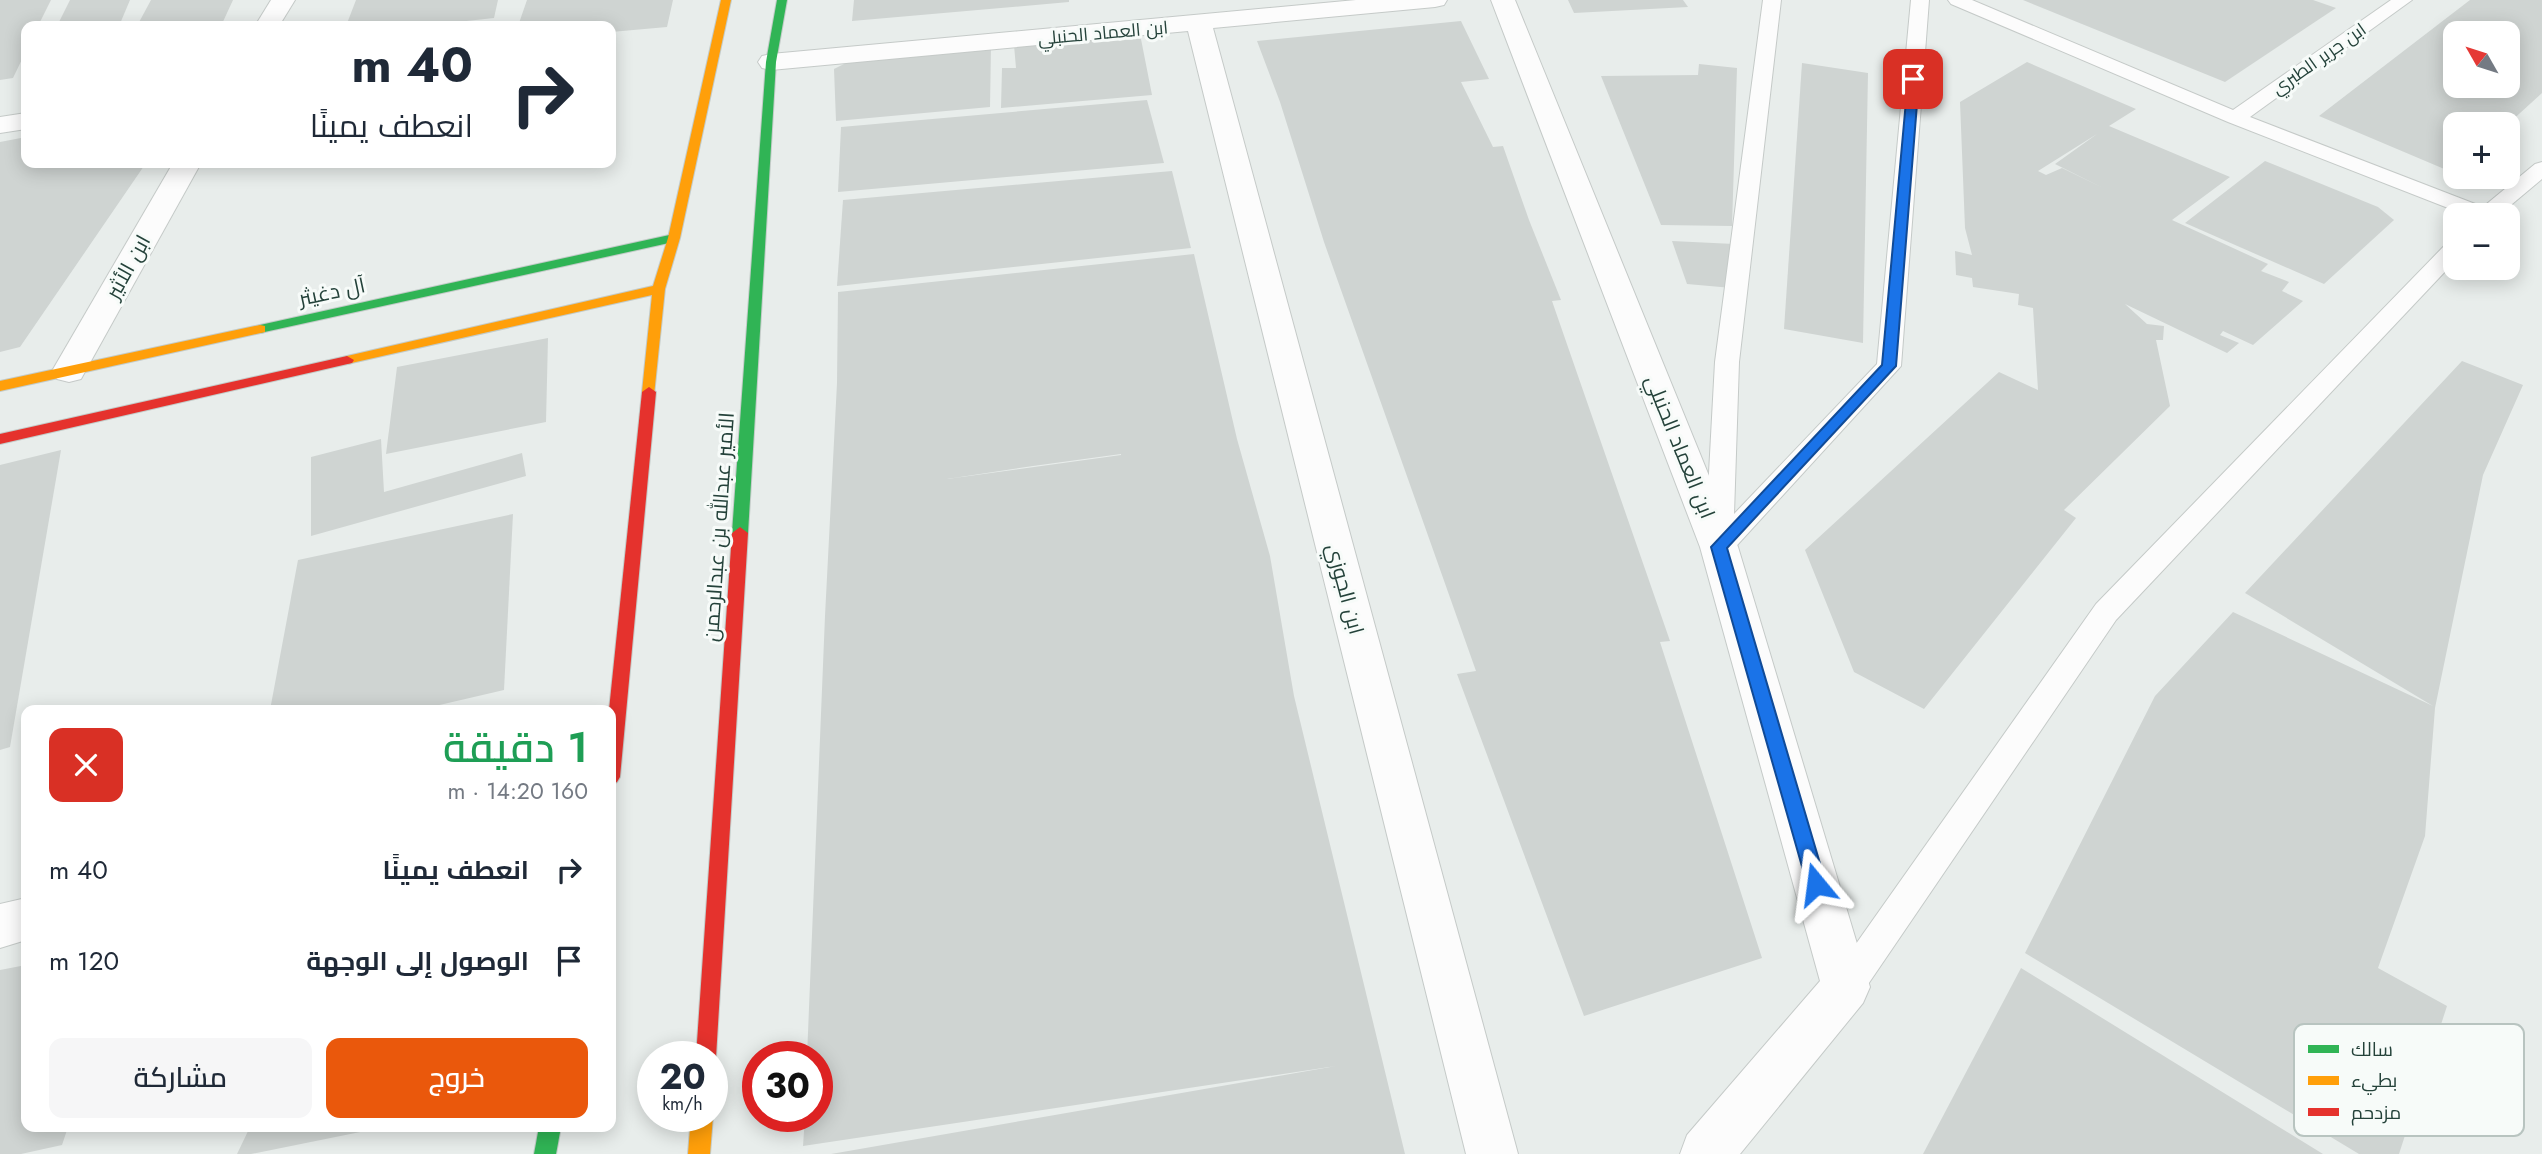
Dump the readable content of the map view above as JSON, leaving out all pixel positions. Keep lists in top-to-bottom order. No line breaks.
{"streets":{"main road":["آل دغيثر","الأمير عبدالله بن عبدالرحمن"],"street":["ابن العماد الحنبلي","ابن الأثير","ابن الجوزي"],"lane":["ابن جرير الطبري"]},"crossings":[["ابن العماد الحنبلي","الأمير عبدالله بن عبدالرحمن"],["ابن العماد الحنبلي","ابن الجوزي"],["ابن الأثير","آل دغيثر"]],"legend":["سالك","بطيء","مزدحم"],"north":"top left","page":{"map_buttons":["+","−"],"turn":["40 m","انعطف يمينًا"],"heading":["1 دقيقة","160 m · 14:20"],"list":[{"name":"انعطف يمينًا","value":"40 m"},{"name":"الوصول إلى الوجهة","value":"120 m"}],"buttons":["خروج","مشاركة"],"speed":"20 km/h","limit":"30"}}
